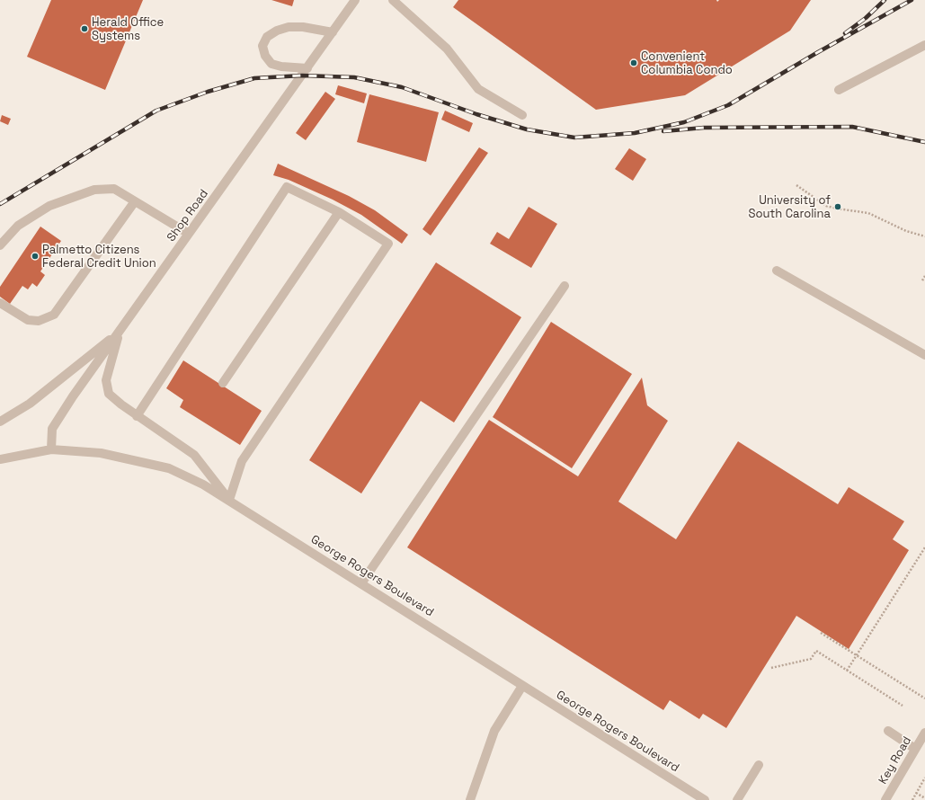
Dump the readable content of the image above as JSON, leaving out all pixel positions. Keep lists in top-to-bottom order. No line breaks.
{"streets":{"street":["Shop Road","George Rogers Boulevard","Key Road"]},"crossings":[["Shop Road","George Rogers Boulevard"]],"places":["Herald Office Systems","Convenient Columbia Condo","University of South Carolina","Palmetto Citizens Federal Credit Union"]}
